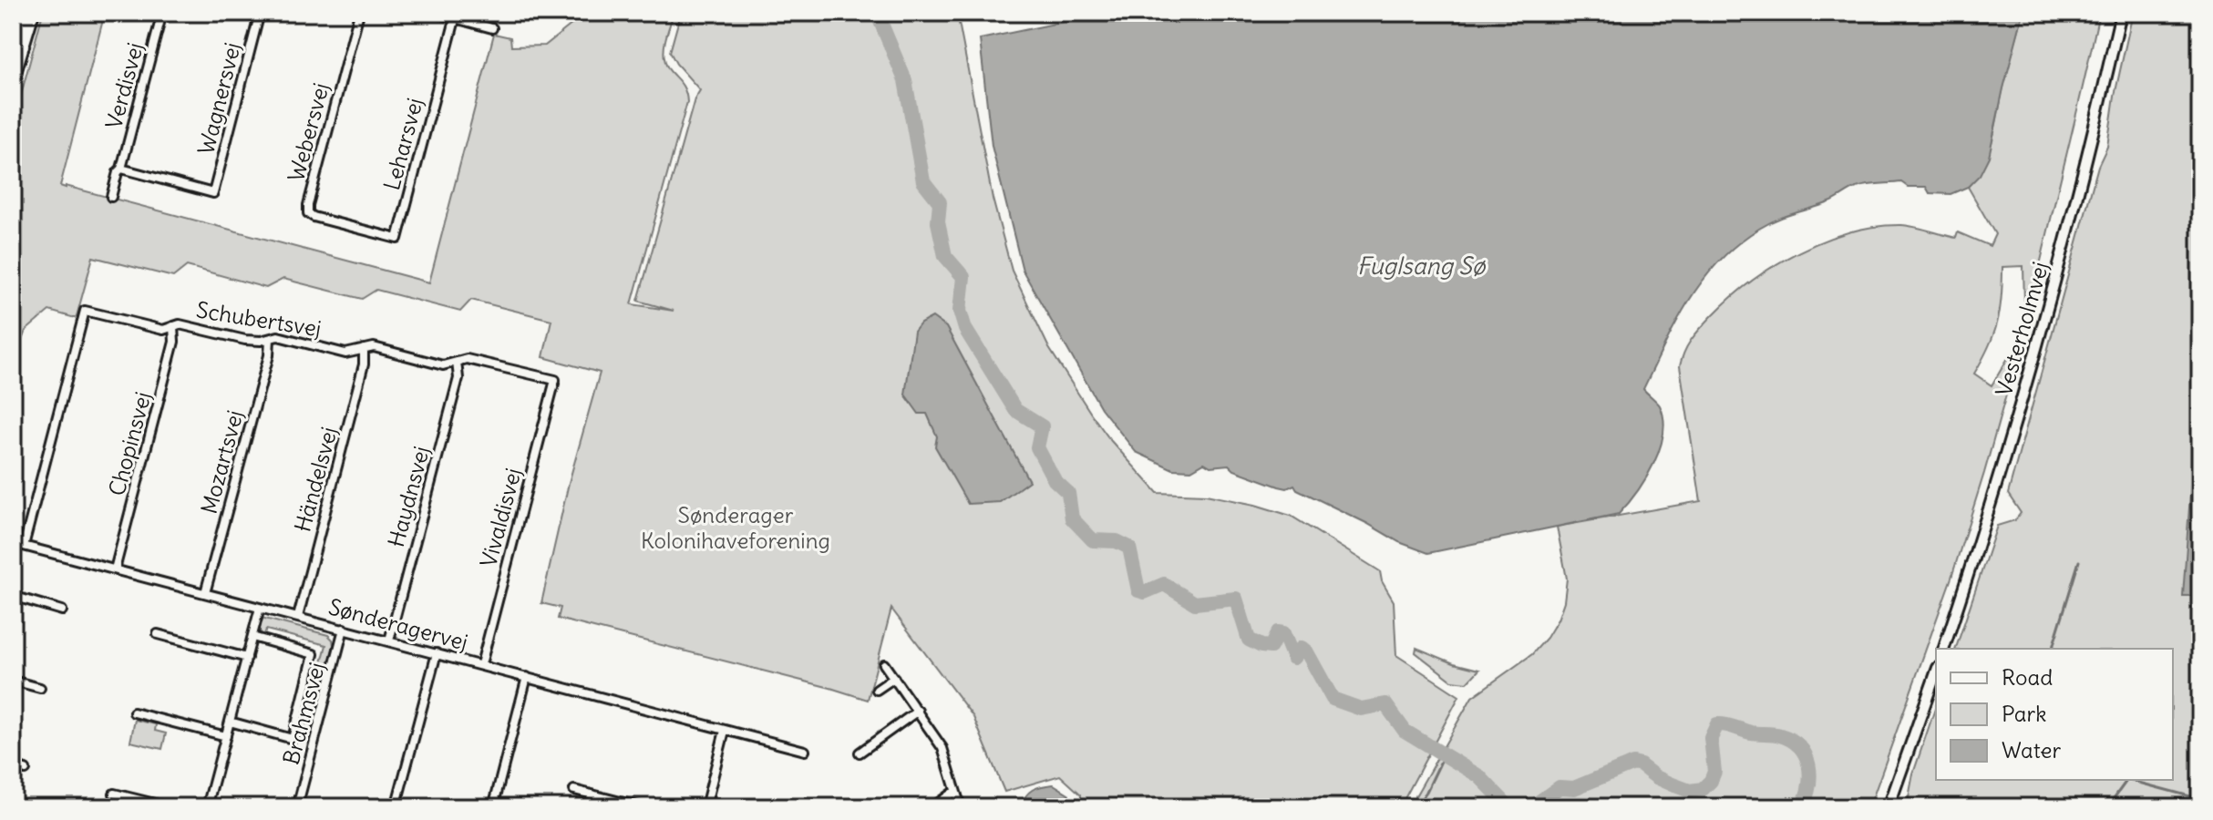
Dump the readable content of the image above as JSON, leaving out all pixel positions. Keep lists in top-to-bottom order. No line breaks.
{"streets":{"street":["Verdisvej","Wagnersvej","Webersvej","Leharsvej","Schubertsvej","Vesterholmvej","Chopinsvej","Mozartsvej","Händelsvej","Haydnsvej","Vivaldisvej","Sønderagervej","Brahmsvej"]},"crossings":[["Verdisvej","Wagnersvej"],["Webersvej","Leharsvej"],["Schubertsvej","Chopinsvej"],["Schubertsvej","Mozartsvej"],["Schubertsvej","Händelsvej"],["Schubertsvej","Haydnsvej"],["Schubertsvej","Vivaldisvej"],["Schubertsvej","Sønderagervej"],["Chopinsvej","Sønderagervej"],["Mozartsvej","Sønderagervej"],["Händelsvej","Sønderagervej"],["Haydnsvej","Sønderagervej"],["Vivaldisvej","Sønderagervej"],["Sønderagervej","Brahmsvej"]],"water":["Fuglsang Sø"],"parks":["Sønderager Kolonihaveforening"],"legend":["Road","Park","Water"]}
